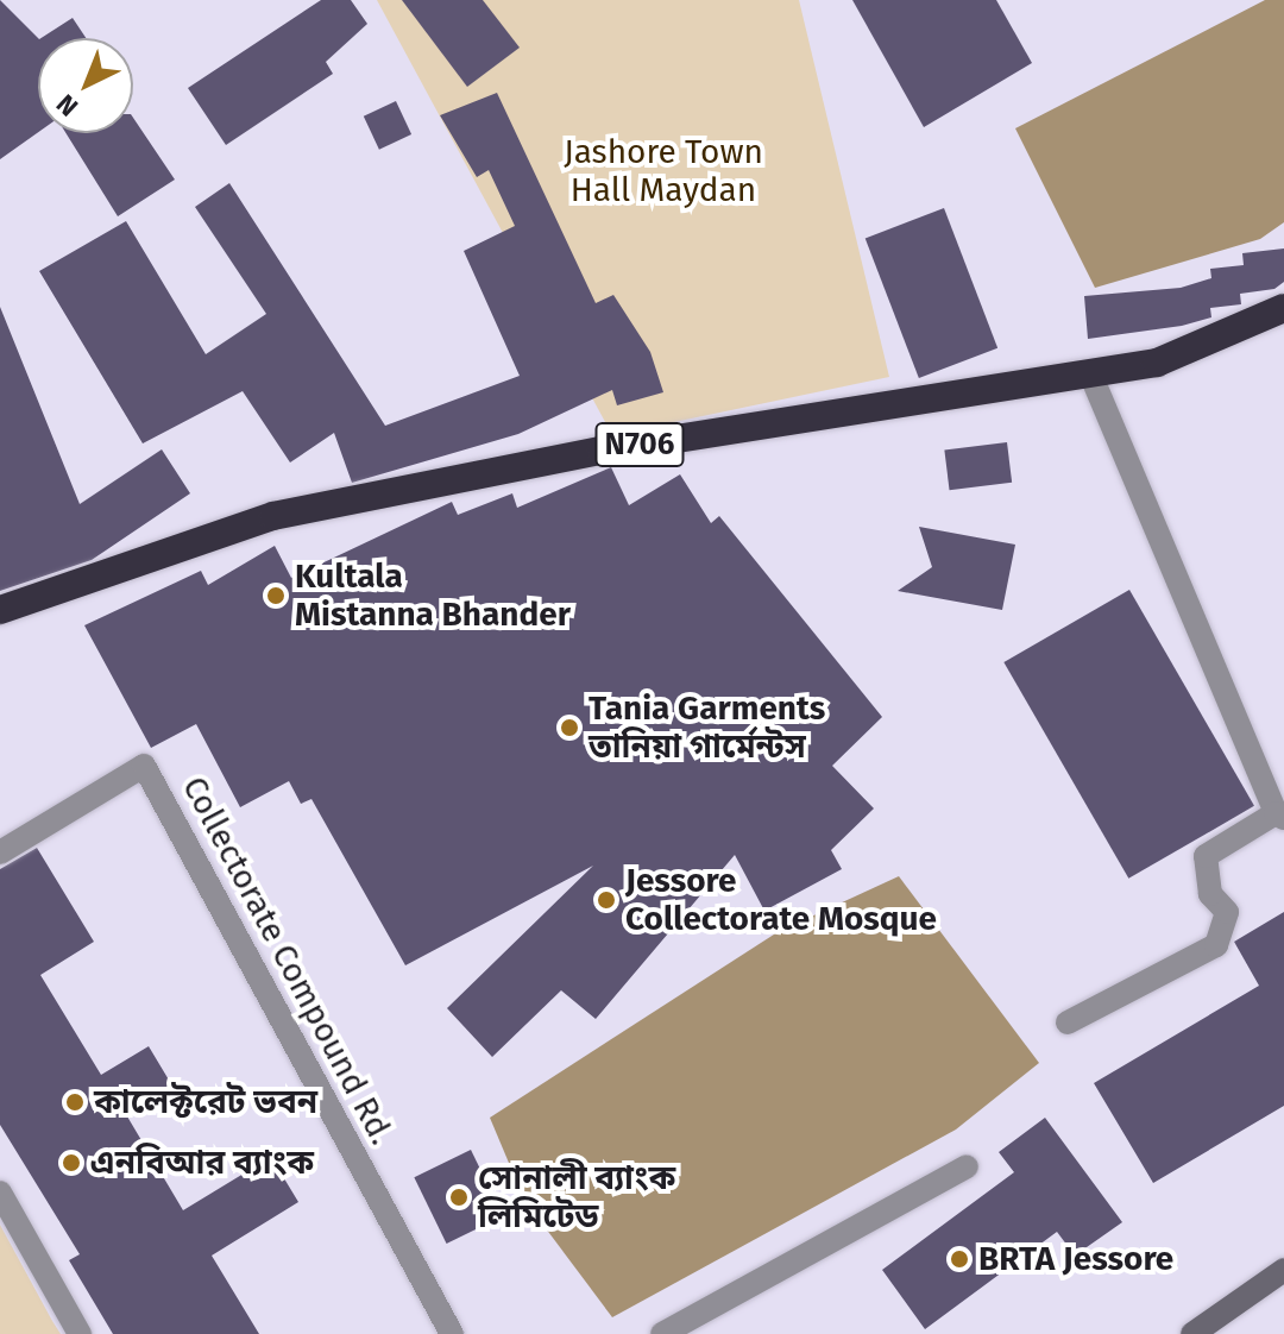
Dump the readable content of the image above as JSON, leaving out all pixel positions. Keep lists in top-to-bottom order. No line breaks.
{"streets":{"highway":["N706"],"street":["Collectorate Compound Rd."]},"parks":["Jashore Town Hall Maydan"],"places":["Kultala Mistanna Bhander","Tania Garments তানিয়া গার্মেন্টস","Jessore Collectorate Mosque","কালেক্টরেট ভবন","এনবিআর ব্যাংক","সোনালী ব্যাংক লিমিটেড","BRTA Jessore"],"north":"bottom left"}
